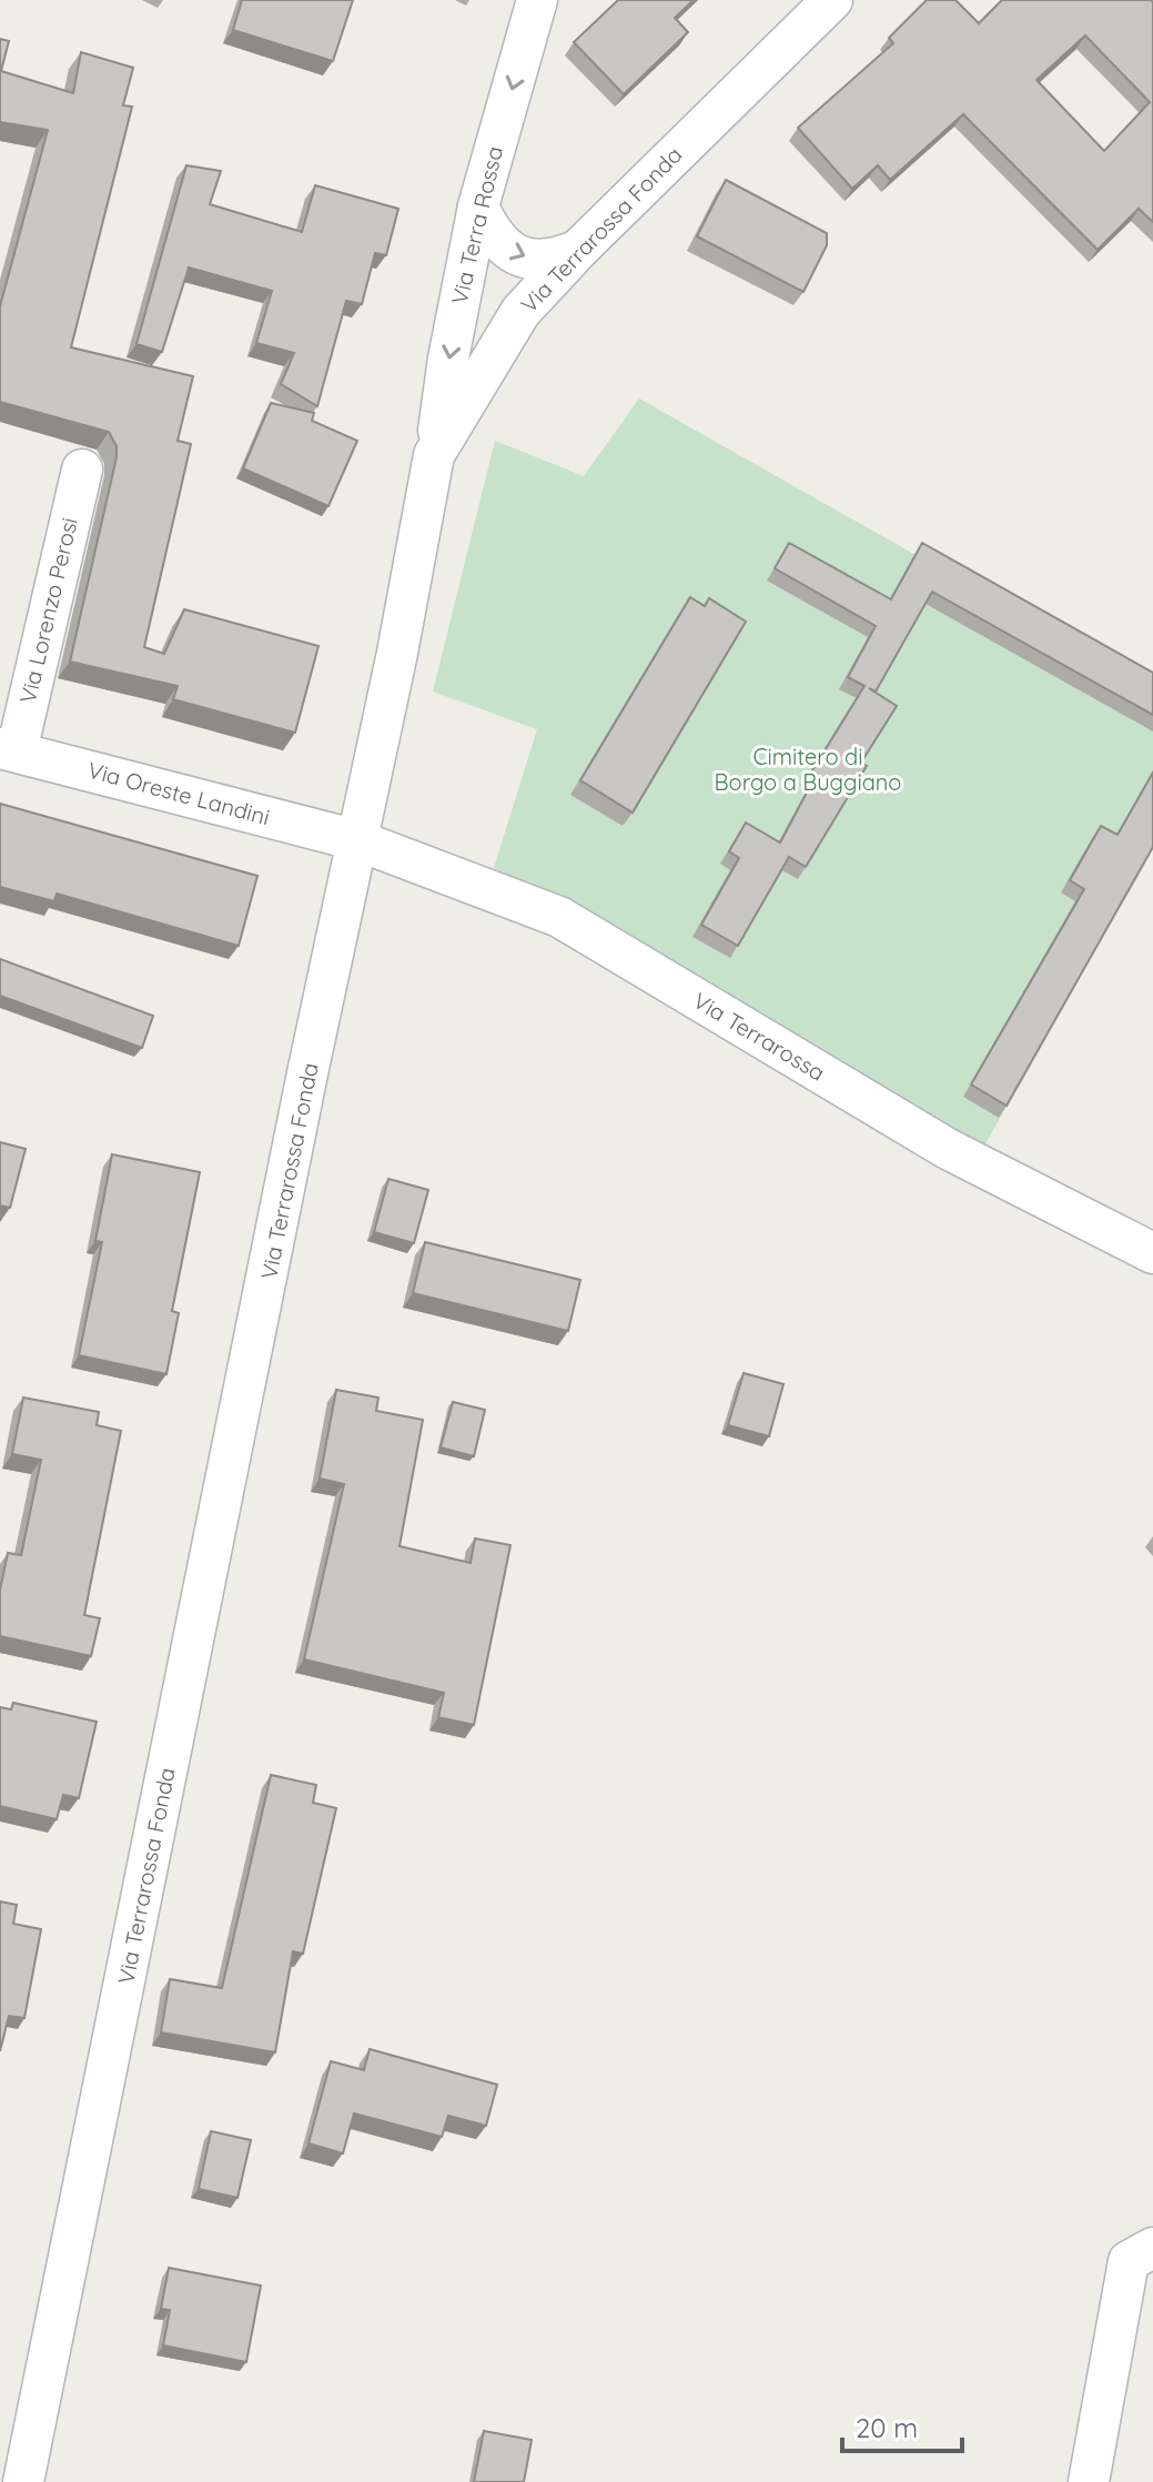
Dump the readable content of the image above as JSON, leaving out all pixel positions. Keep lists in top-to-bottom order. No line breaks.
{"streets":{"street":["Via Terra Rossa","Via Terrarossa Fonda","Via Lorenzo Perosi","Via Oreste Landini","Via Terrarossa"]},"crossings":[["Via Terra Rossa","Via Terrarossa Fonda"],["Via Terrarossa Fonda","Via Oreste Landini"],["Via Terrarossa Fonda","Via Terrarossa"],["Via Lorenzo Perosi","Via Oreste Landini"],["Via Oreste Landini","Via Terrarossa"]],"one_way":["Via Terra Rossa"],"parks":["Cimitero di Borgo a Buggiano"],"scale_bar":"20 m"}
